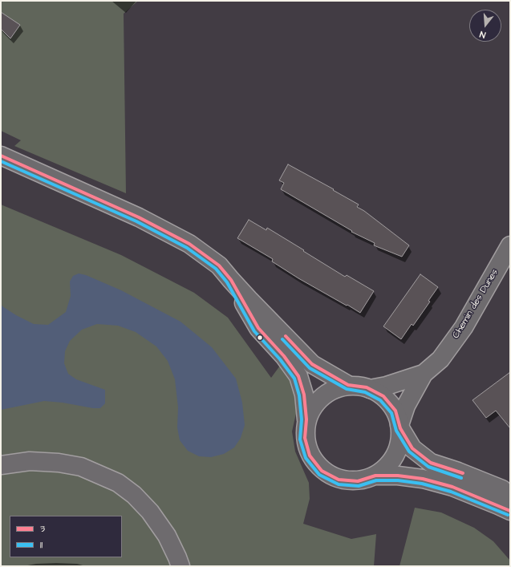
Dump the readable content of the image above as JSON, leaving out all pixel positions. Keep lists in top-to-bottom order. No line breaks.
{"streets":{"street":["Chemin des Dunes"]},"lines":["transit line 3","transit line 11"],"legend":["3","11"],"north":"bottom"}
